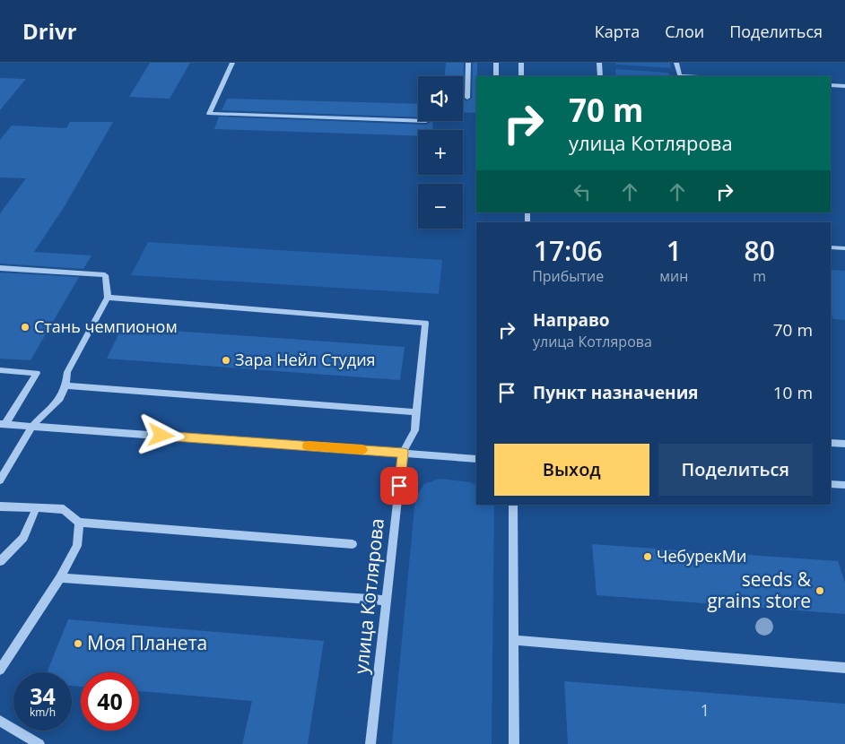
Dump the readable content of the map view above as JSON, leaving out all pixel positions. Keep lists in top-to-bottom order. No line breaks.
{"streets":{"street":["улица Котлярова"]},"places":["Стань чемпионом","Зара Нейл Студия","ЧебурекМи","seeds & grains store","Моя Планета"],"house_numbers":["1"],"page":{"header":"Drivr","nav":["Карта","Слои","Поделиться"],"map_buttons":["+","−"],"turn":["70 m","улица Котлярова"],"eta":["17:06","Прибытие","1","мин","80","m"],"list":[{"name":"Направо","note":"улица Котлярова","value":"70 m"},{"name":"Пункт назначения","value":"10 m"}],"buttons":["Выход","Поделиться"],"speed":"34 km/h","limit":"40"}}
